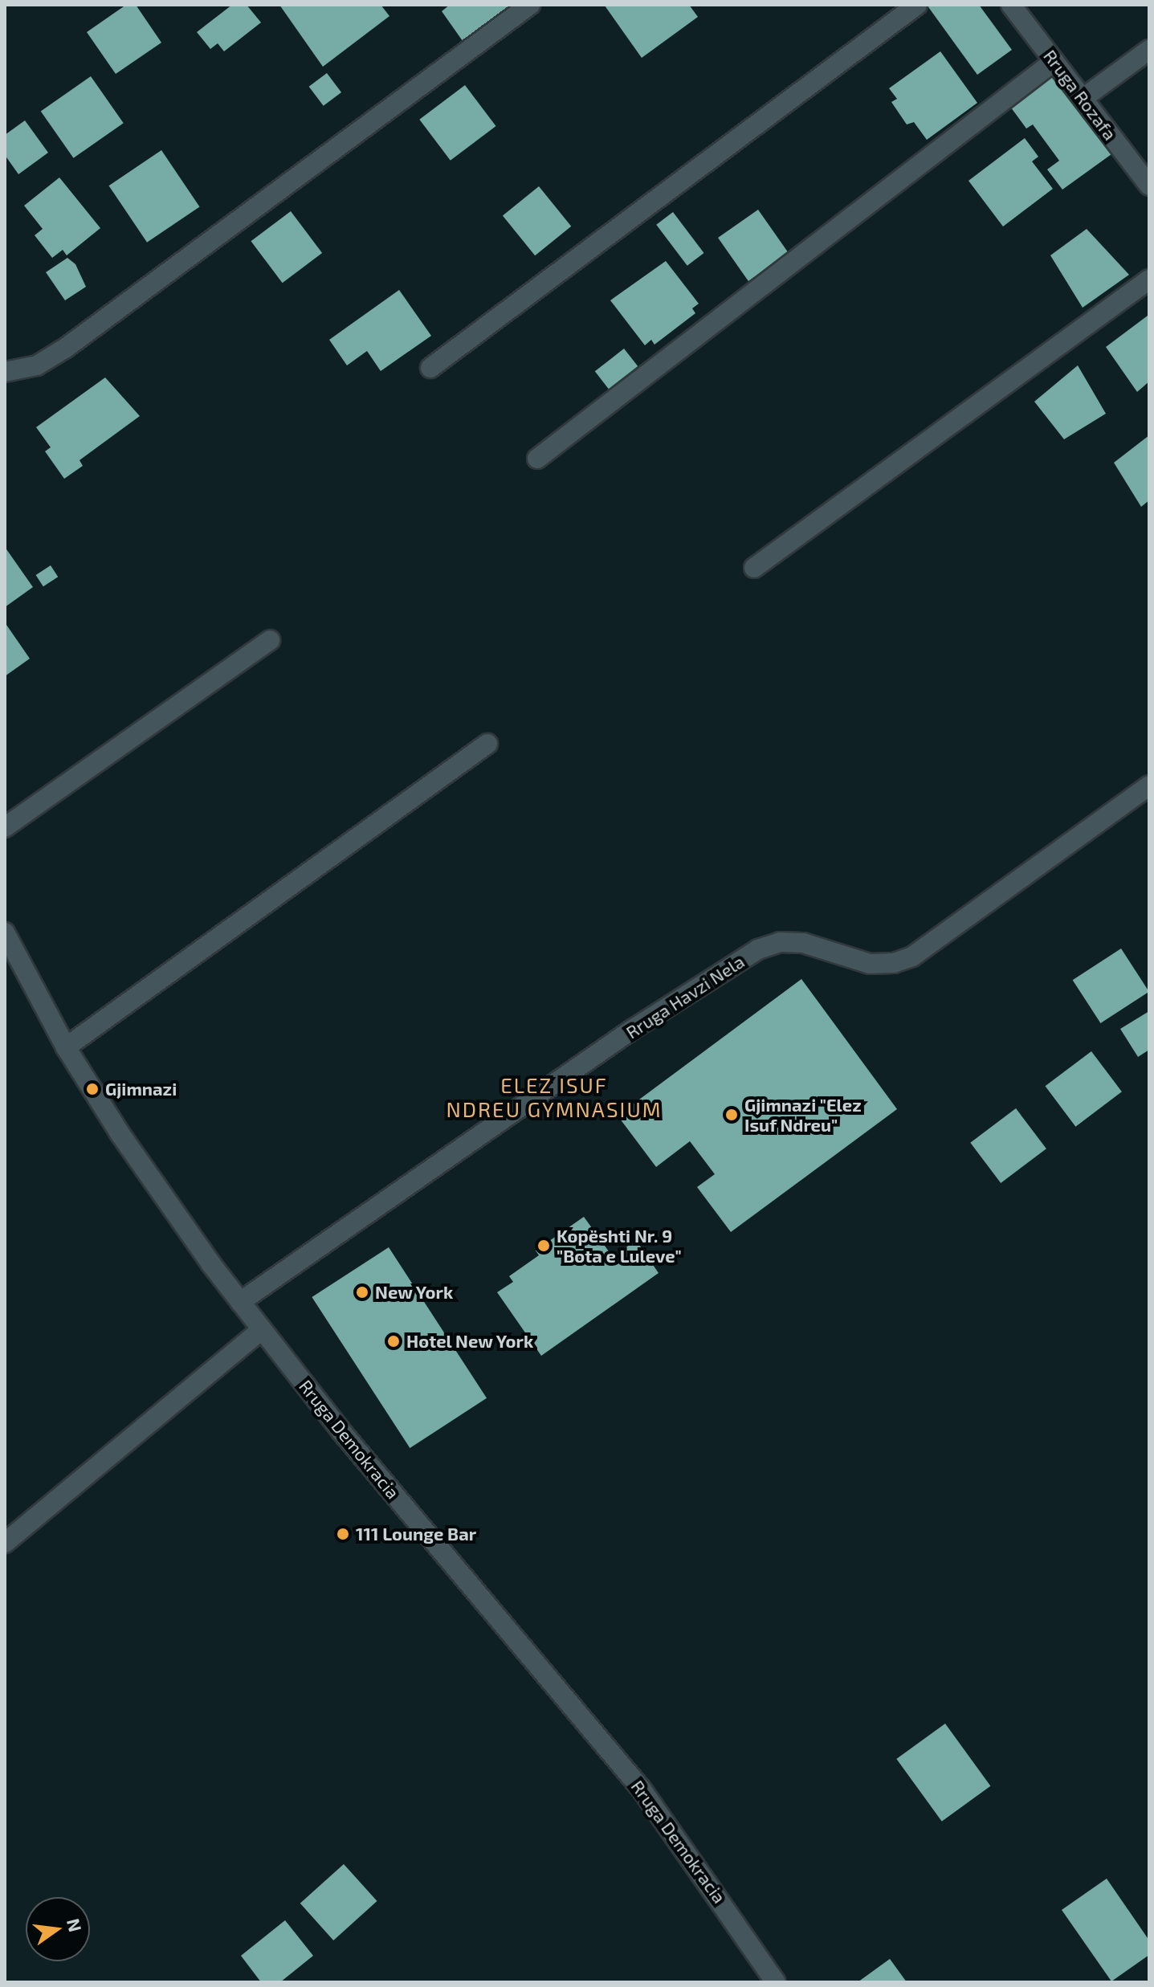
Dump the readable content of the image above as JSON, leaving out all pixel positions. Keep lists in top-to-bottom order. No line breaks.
{"streets":{"street":["Rruga Rozafa","Rruga Havzi Nela","Rruga Demokracia"]},"crossings":[["Rruga Havzi Nela","Rruga Demokracia"]],"districts":["ELEZ ISUF NDREU GYMNASIUM"],"places":["Gjimnazi","Gjimnazi \"Elez Isuf Ndreu\"","Kopështi Nr. 9 \"Bota e Luleve\"","New York","Hotel New York","111 Lounge Bar"],"north":"right"}
